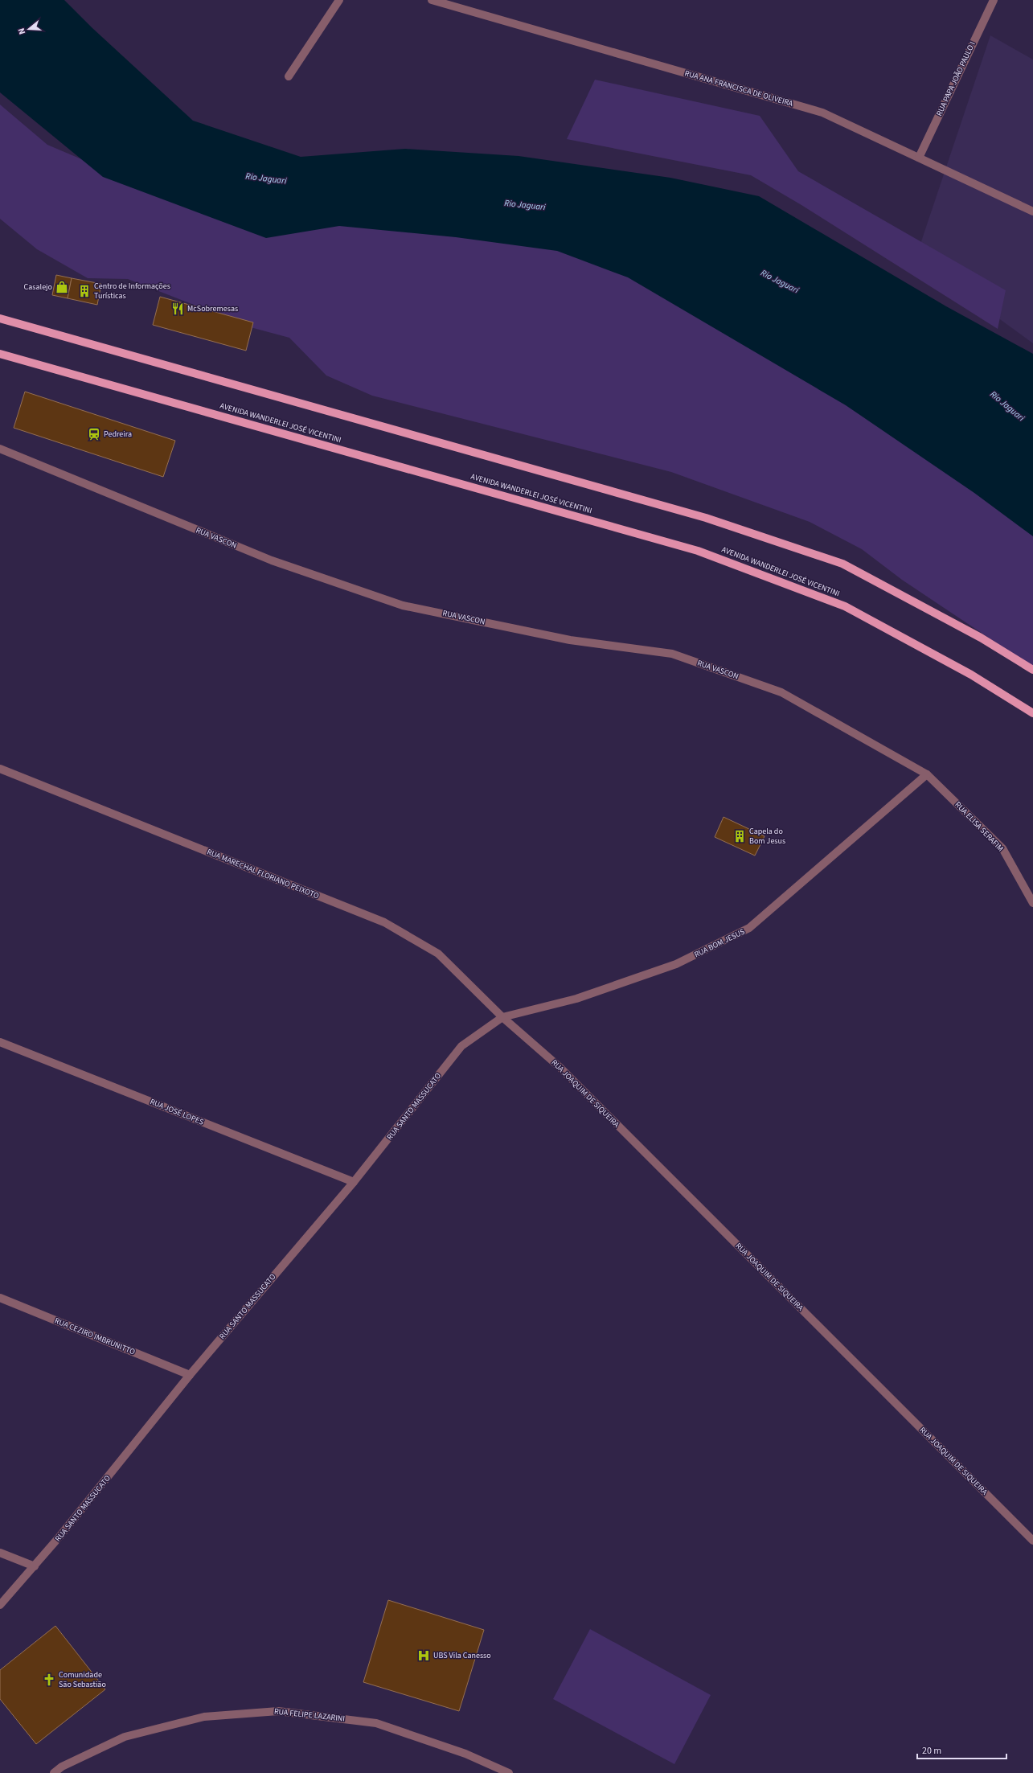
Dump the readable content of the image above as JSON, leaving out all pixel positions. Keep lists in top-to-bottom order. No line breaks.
{"streets":{"main road":["AVENIDA WANDERLEI JOSÉ VICENTINI"],"street":["RUA PAPA JOÃO PAULO I","RUA ANA FRANCISCA DE OLIVEIRA","RUA VASCON","RUA ELISA SERAFIM","RUA MARECHAL FLORIANO PEIXOTO","RUA BOM JESUS","RUA JOAQUIM DE SIQUEIRA","RUA SANTO MASSUCATO","RUA JOSÉ LOPES","RUA CEZIRO IMBRUNITTO","RUA FELIPE LAZARINI"]},"crossings":[["RUA PAPA JOÃO PAULO I","RUA ANA FRANCISCA DE OLIVEIRA"],["RUA VASCON","RUA ELISA SERAFIM"],["RUA VASCON","RUA BOM JESUS"],["RUA ELISA SERAFIM","RUA BOM JESUS"],["RUA MARECHAL FLORIANO PEIXOTO","RUA BOM JESUS"],["RUA MARECHAL FLORIANO PEIXOTO","RUA JOAQUIM DE SIQUEIRA"],["RUA MARECHAL FLORIANO PEIXOTO","RUA SANTO MASSUCATO"],["RUA BOM JESUS","RUA JOAQUIM DE SIQUEIRA"],["RUA BOM JESUS","RUA SANTO MASSUCATO"],["RUA JOAQUIM DE SIQUEIRA","RUA SANTO MASSUCATO"],["RUA SANTO MASSUCATO","RUA JOSÉ LOPES"],["RUA SANTO MASSUCATO","RUA CEZIRO IMBRUNITTO"]],"water":["Rio Jaguari"],"places":{"shop":["Casalejo"],"building":["Centro de Informações Turísticas","Capela do Bom Jesus"],"restaurant":["McSobremesas"],"station":["Pedreira"],"hospital":["UBS Vila Canesso"],"church":["Comunidade São Sebastião"]},"scale_bar":"20 m","north":"left"}
